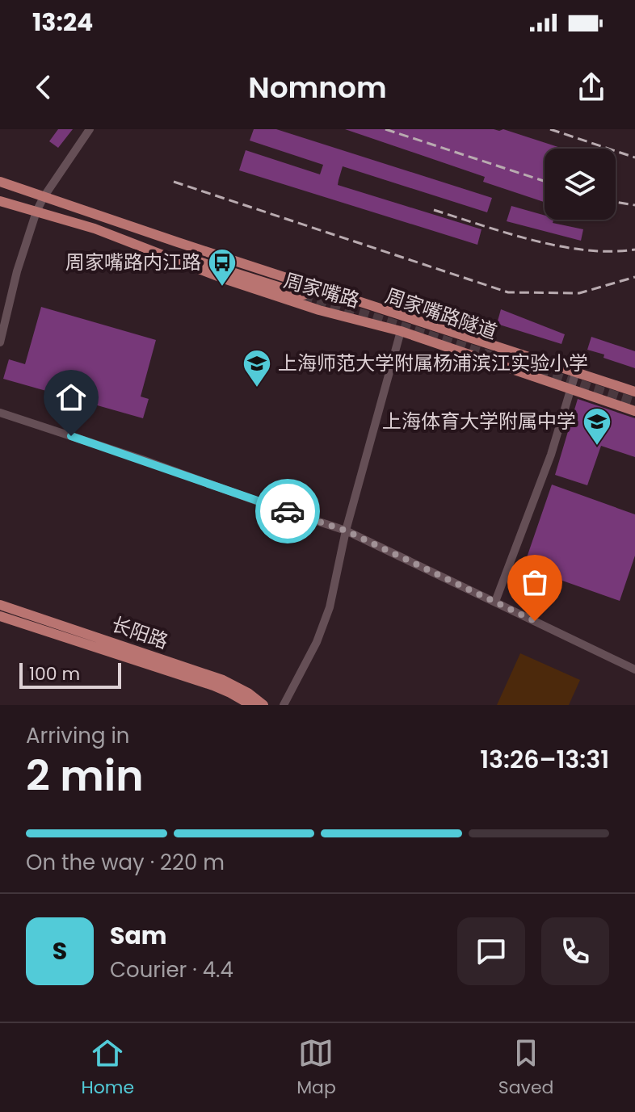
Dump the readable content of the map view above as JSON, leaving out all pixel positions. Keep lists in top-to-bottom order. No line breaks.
{"streets":{"main road":["周家嘴路","周家嘴路隧道","长阳路"]},"crossings":[["周家嘴路","周家嘴路隧道"]],"places":{"bus stop":["周家嘴路内江路"],"school or university":["上海师范大学附属杨浦滨江实验小学","上海体育大学附属中学"]},"scale_bar":"100 m","page":{"status":"13:24","header":"Nomnom","scale":"100 m","heading":["2 min","Arriving in","13:26–13:31"],"panel":["Sam","Courier · 4.4"],"bar":"On the way · 220 m","round":"S","tabs":["Home","Map","Saved"]}}
